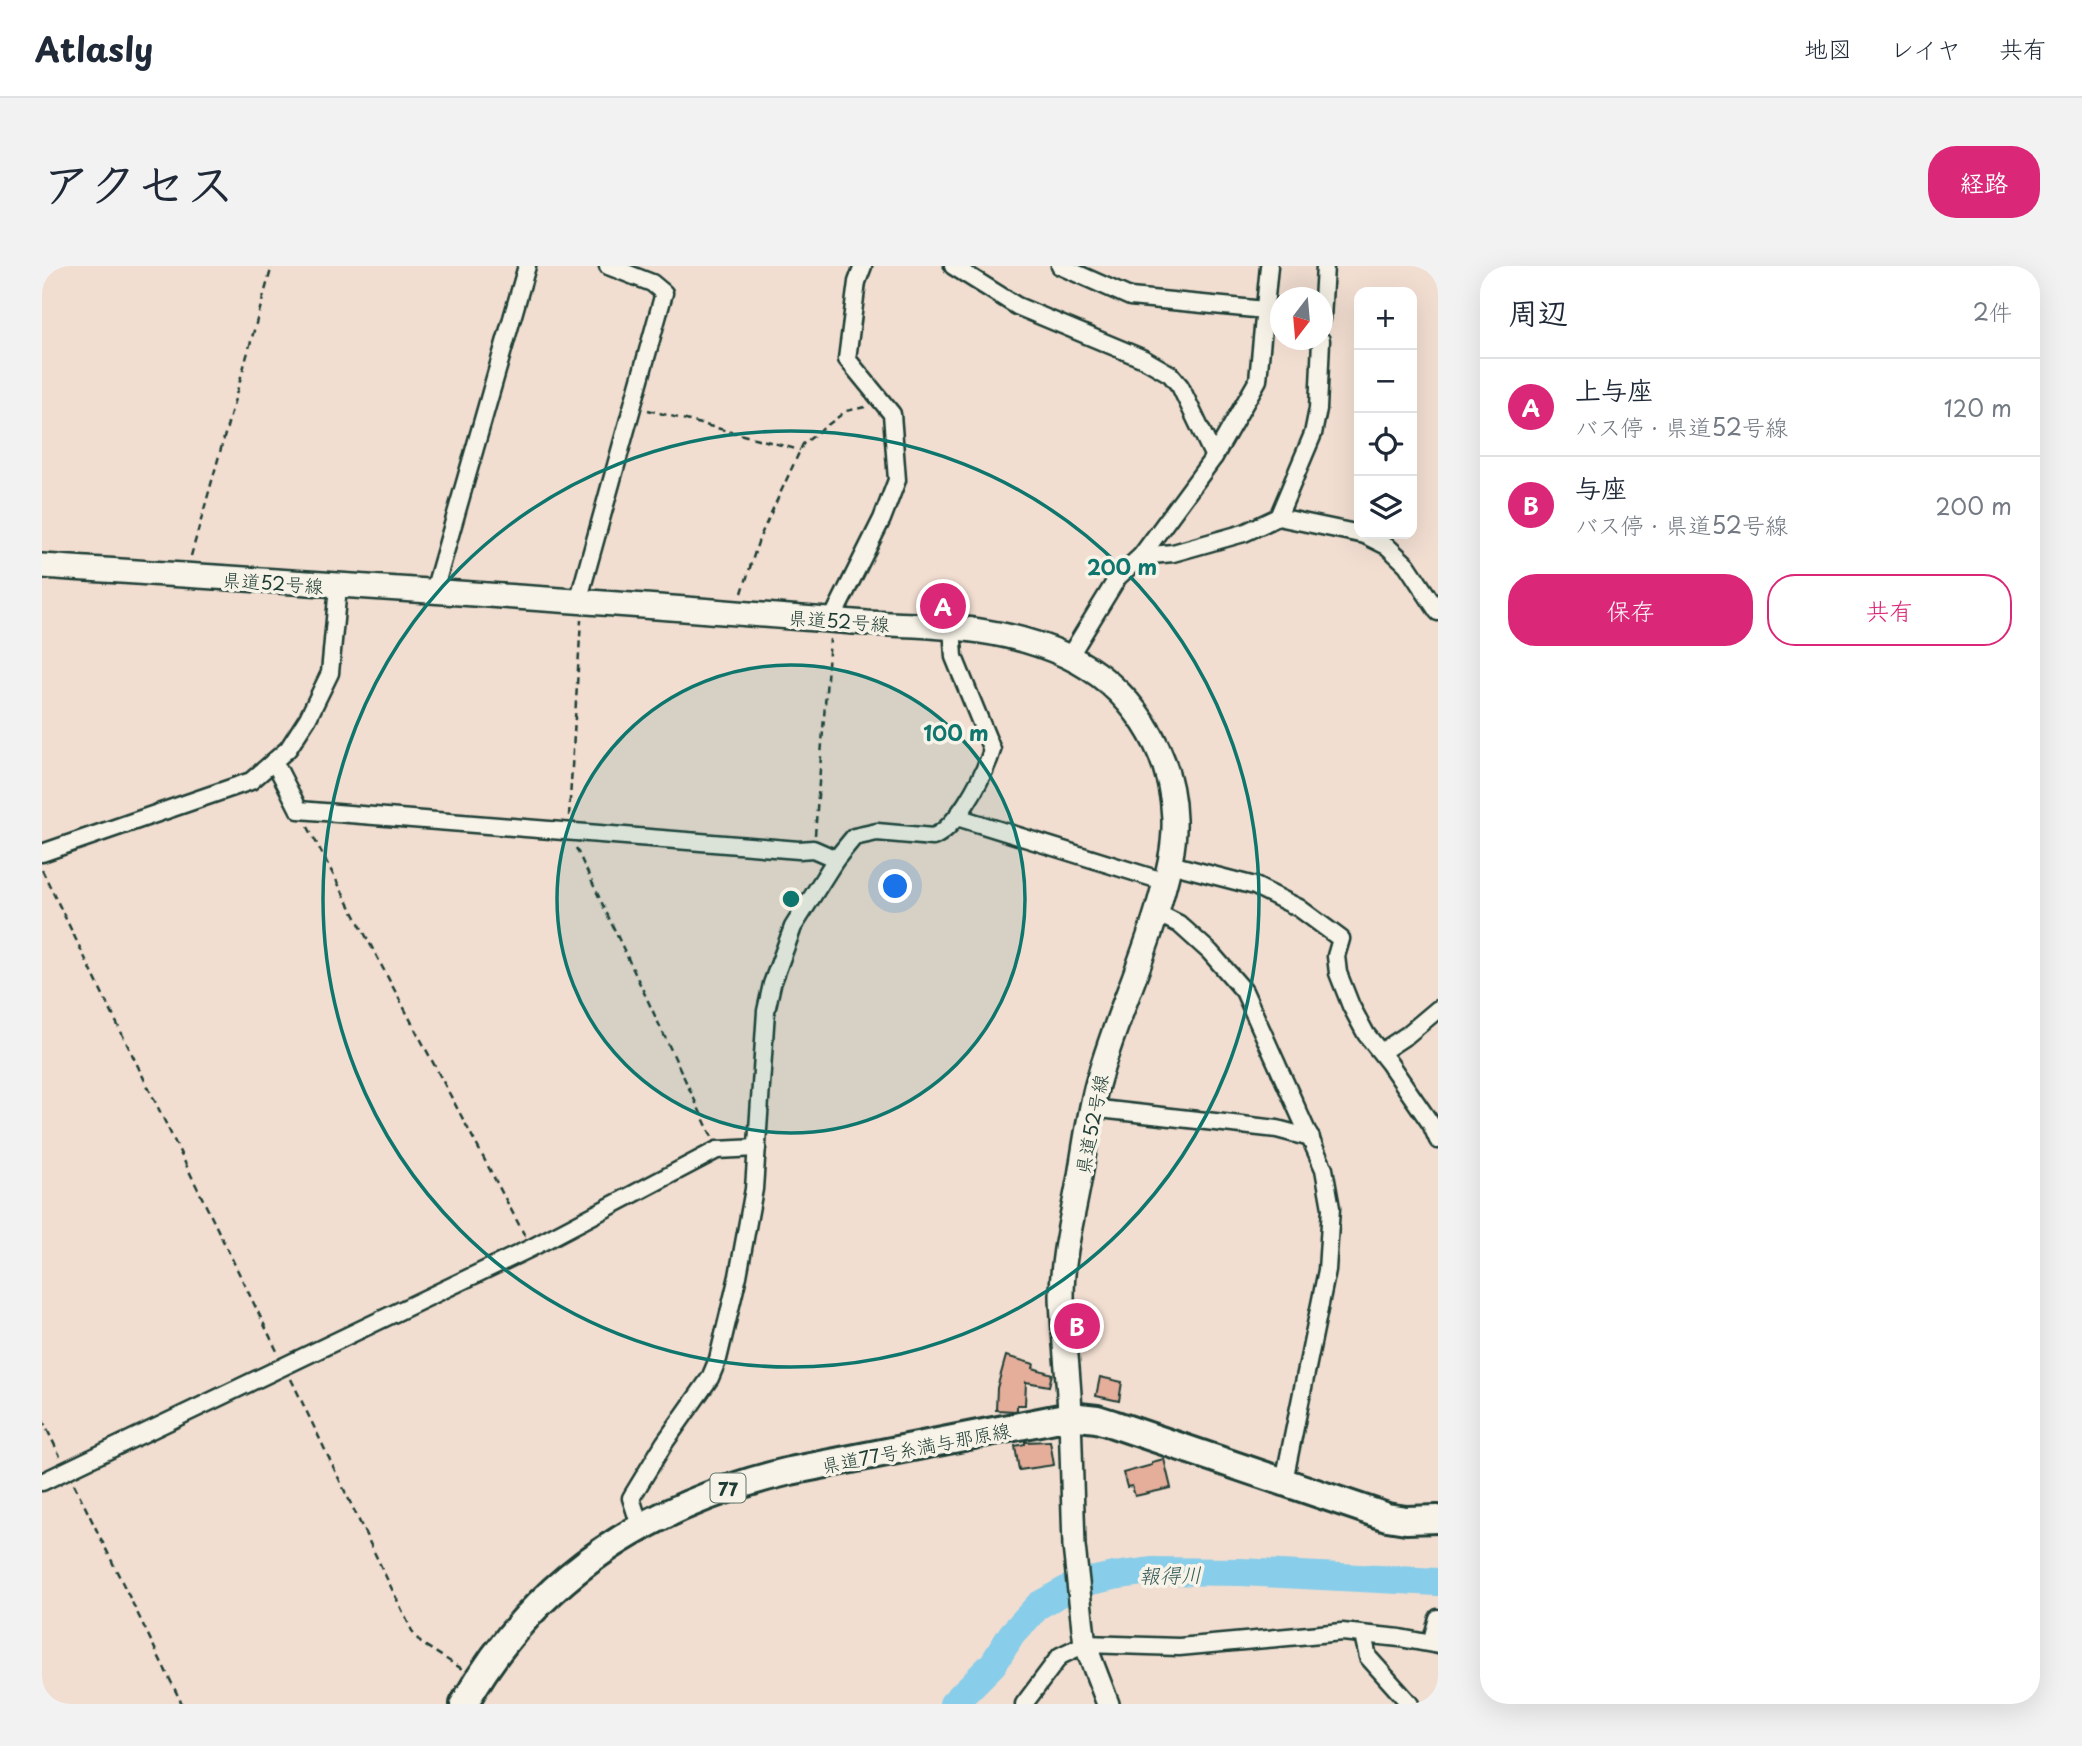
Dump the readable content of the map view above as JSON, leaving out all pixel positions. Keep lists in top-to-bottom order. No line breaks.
{"streets":{"main road":["県道52号線","県道77号糸満与那原線","77"]},"crossings":[["県道52号線","県道77号糸満与那原線"]],"water":["報得川"],"north":"bottom","page":{"header":"Atlasly","nav":["地図","レイヤ","共有"],"title":"アクセス","buttons":["経路",["保存","共有"]],"heading":["周辺","2件"],"map_buttons":["+","−"],"list":[{"mark":"A","name":"上与座","note":"バス停 · 県道52号線","value":"120 m"},{"mark":"B","name":"与座","note":"バス停 · 県道52号線","value":"200 m"}],"pins":["A","B"]},"rings":["200 m","100 m"]}
